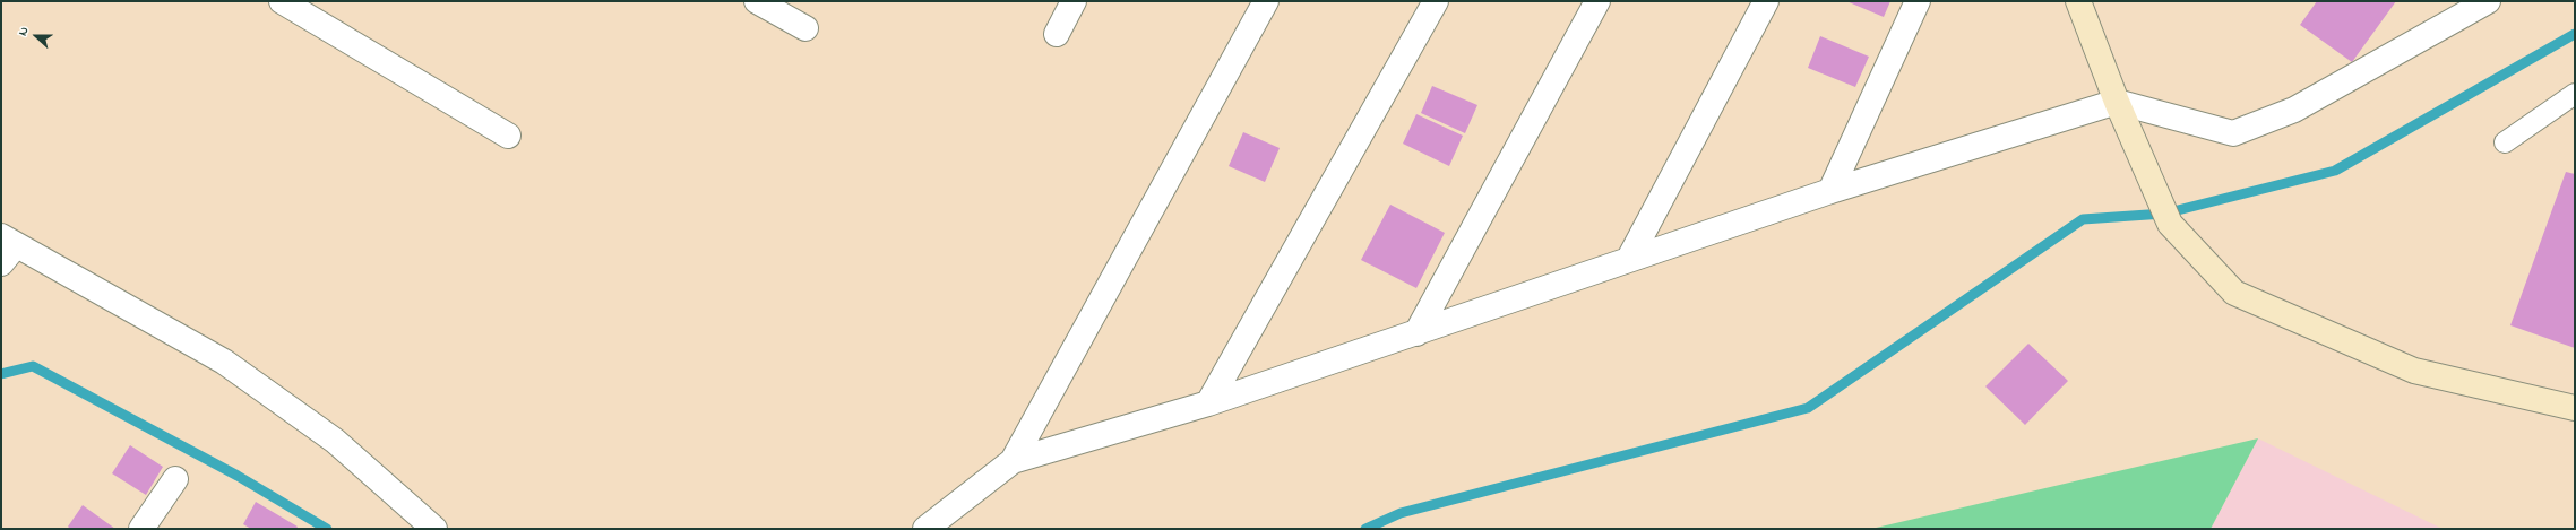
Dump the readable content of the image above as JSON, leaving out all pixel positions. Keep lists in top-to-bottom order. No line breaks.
{"north":"left"}
